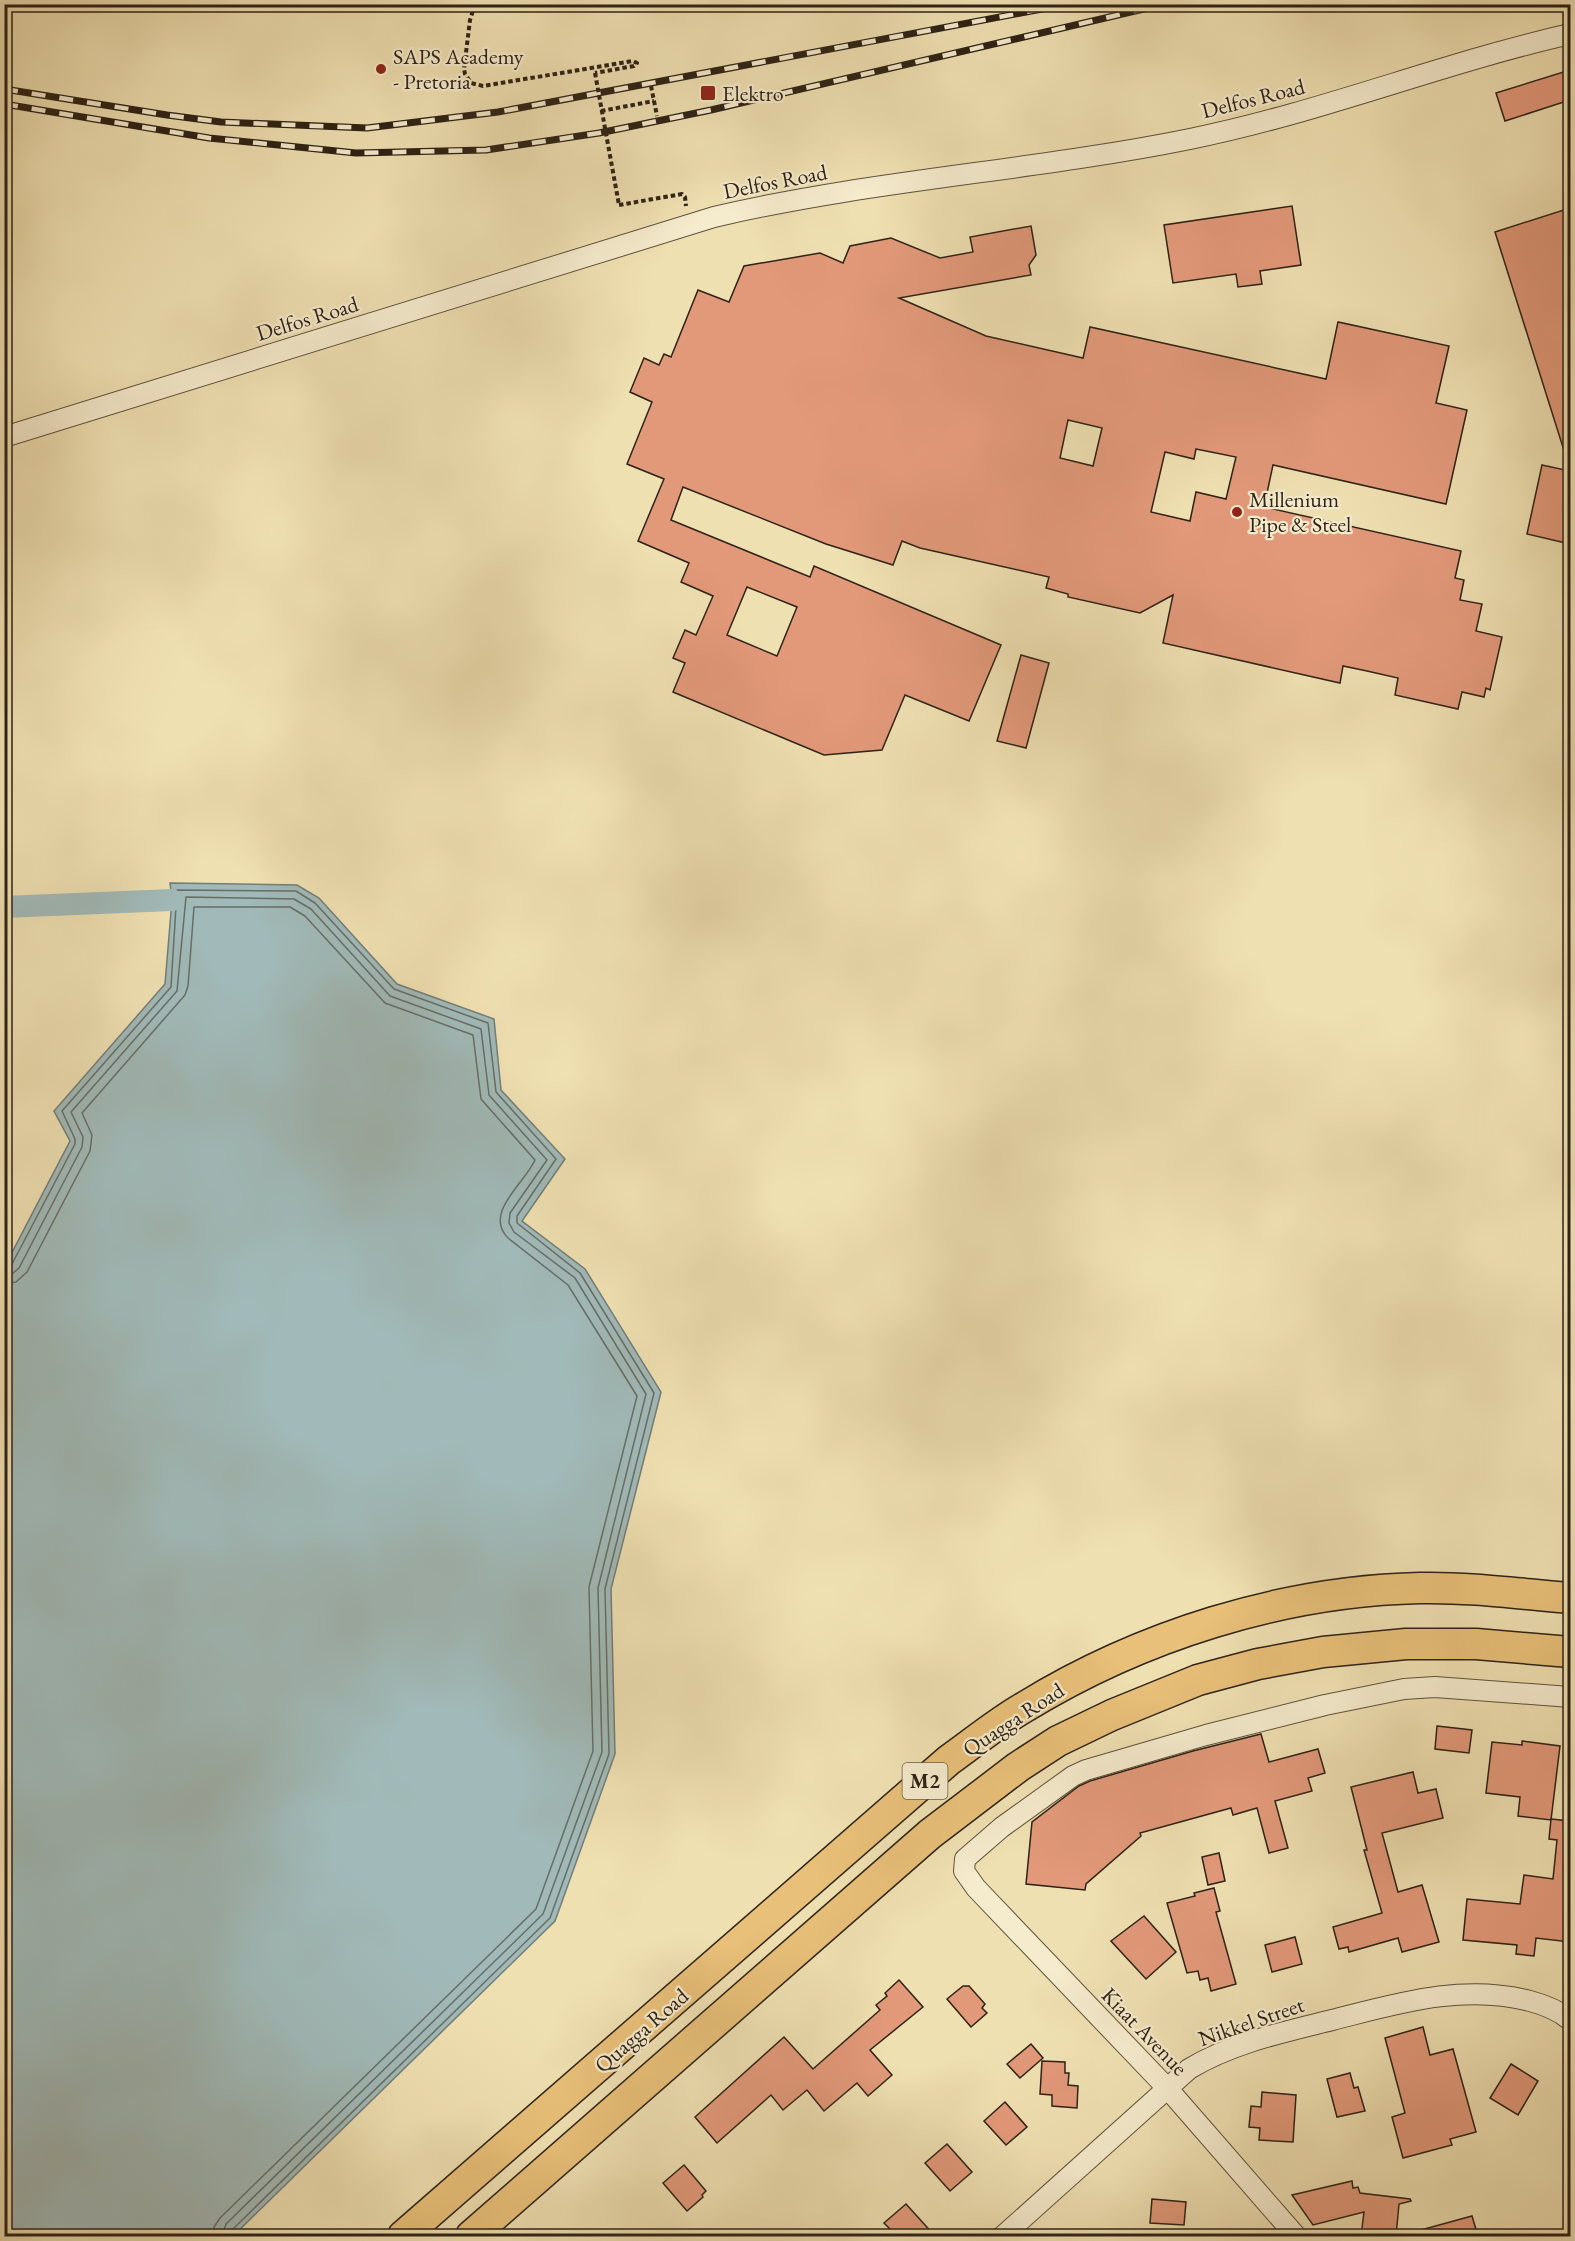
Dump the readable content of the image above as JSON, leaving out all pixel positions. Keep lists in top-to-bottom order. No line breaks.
{"streets":{"main road":["Quagga Road","M2"],"street":["Delfos Road","Nikkel Street","Kiaat Avenue"]},"crossings":[["Nikkel Street","Kiaat Avenue"]],"places":{"other":["SAPS Academy - Pretoria","Millenium Pipe & Steel"],"transit":["Elektro"]}}
